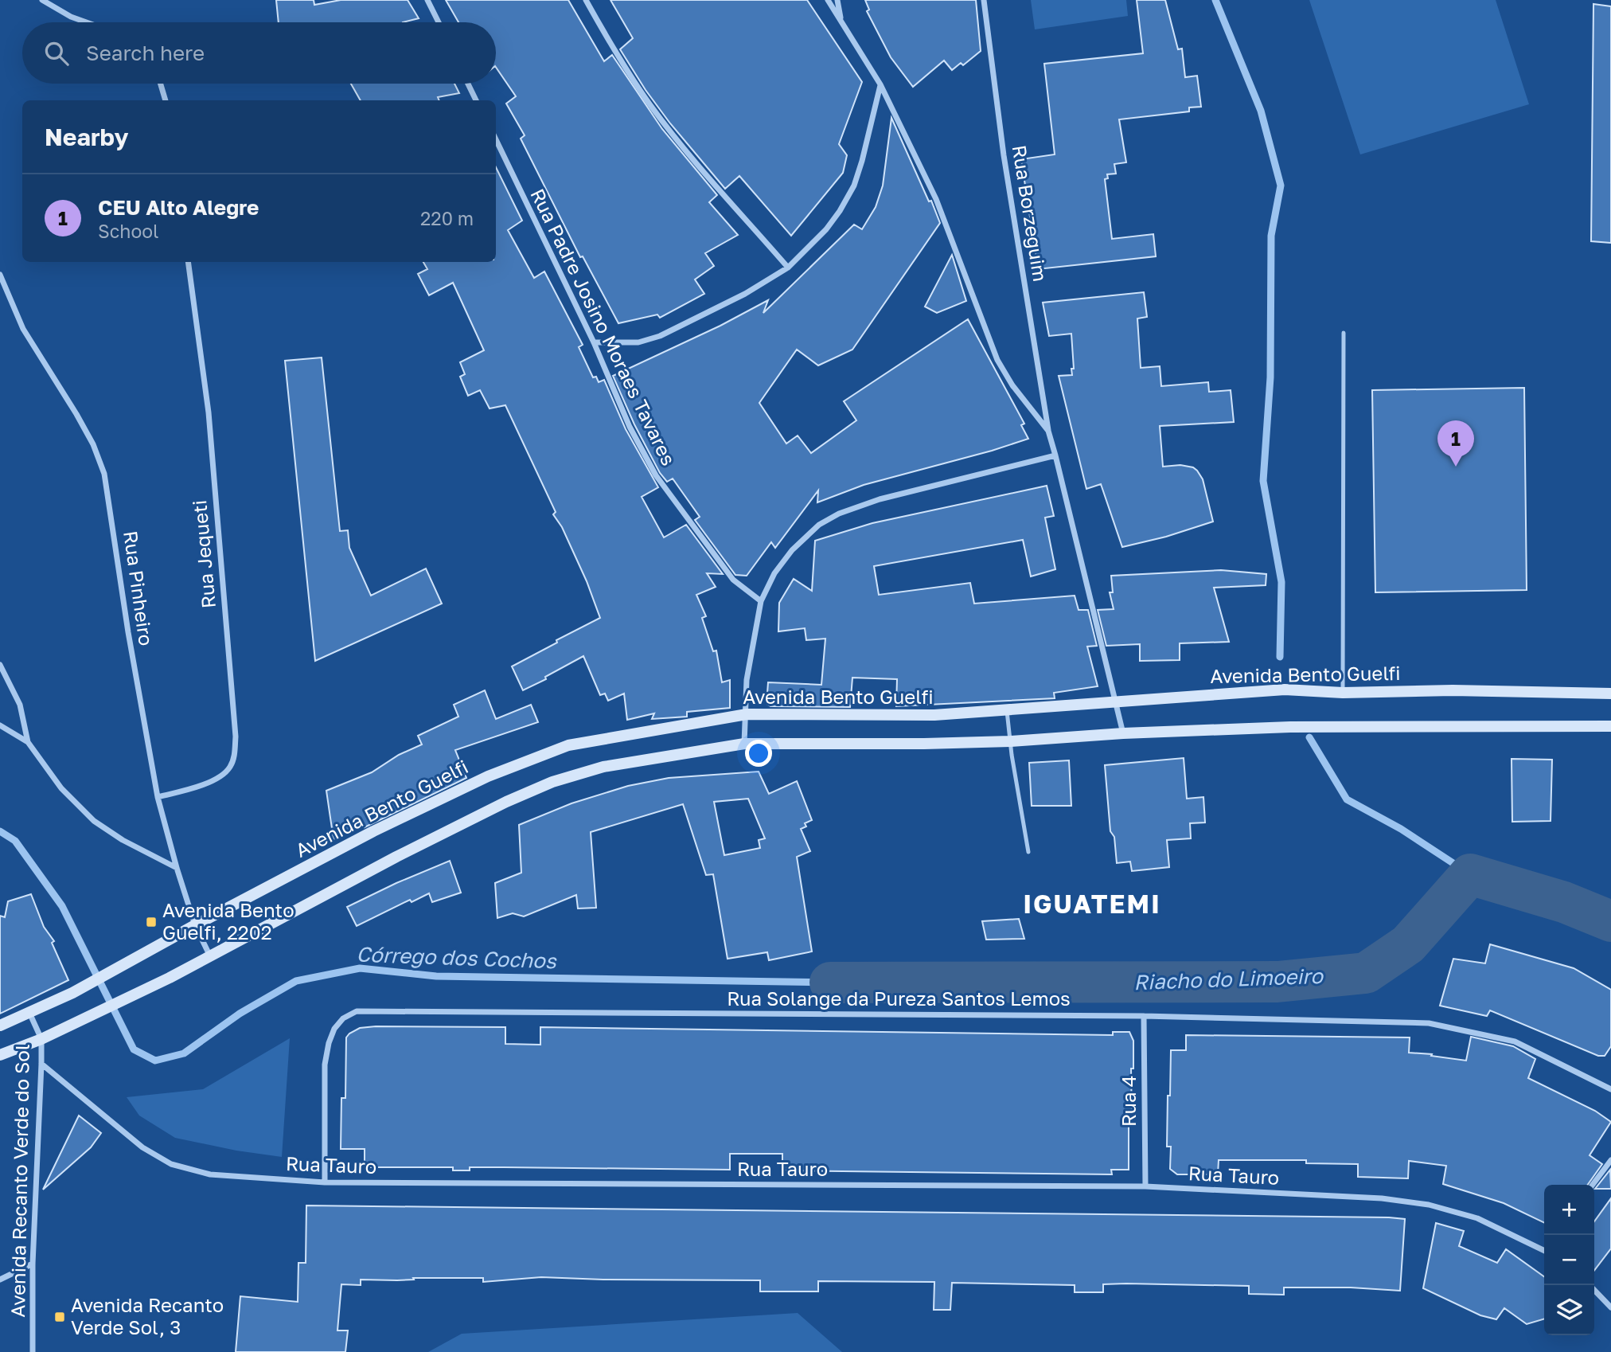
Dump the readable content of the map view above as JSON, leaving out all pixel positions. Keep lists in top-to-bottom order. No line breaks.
{"streets":{"main road":["Avenida Bento Guelfi"],"street":["Rua Borzeguim","Rua Padre Josino Moraes Tavares","Rua Jequeti","Rua Pinheiro","Rua Solange da Pureza Santos Lemos","Rua 4","Rua Tauro","Avenida Recanto Verde do Sol"]},"crossings":[["Rua Jequeti","Rua Pinheiro"],["Rua Pinheiro","Avenida Bento Guelfi"],["Avenida Bento Guelfi","Avenida Recanto Verde do Sol"],["Rua Solange da Pureza Santos Lemos","Rua 4"],["Rua Solange da Pureza Santos Lemos","Rua Tauro"],["Rua 4","Rua Tauro"],["Rua Tauro","Avenida Recanto Verde do Sol"]],"districts":["IGUATEMI"],"water":["Córrego dos Cochos","Riacho do Limoeiro"],"places":{"transit":["Avenida Bento Guelfi, 2202","Avenida Recanto Verde Sol, 3"]},"page":{"search":"Search here","heading":"Nearby","list":[{"mark":"1","name":"CEU Alto Alegre","note":"School","value":"220 m"}],"pins":"1","map_buttons":["+","−"]}}
